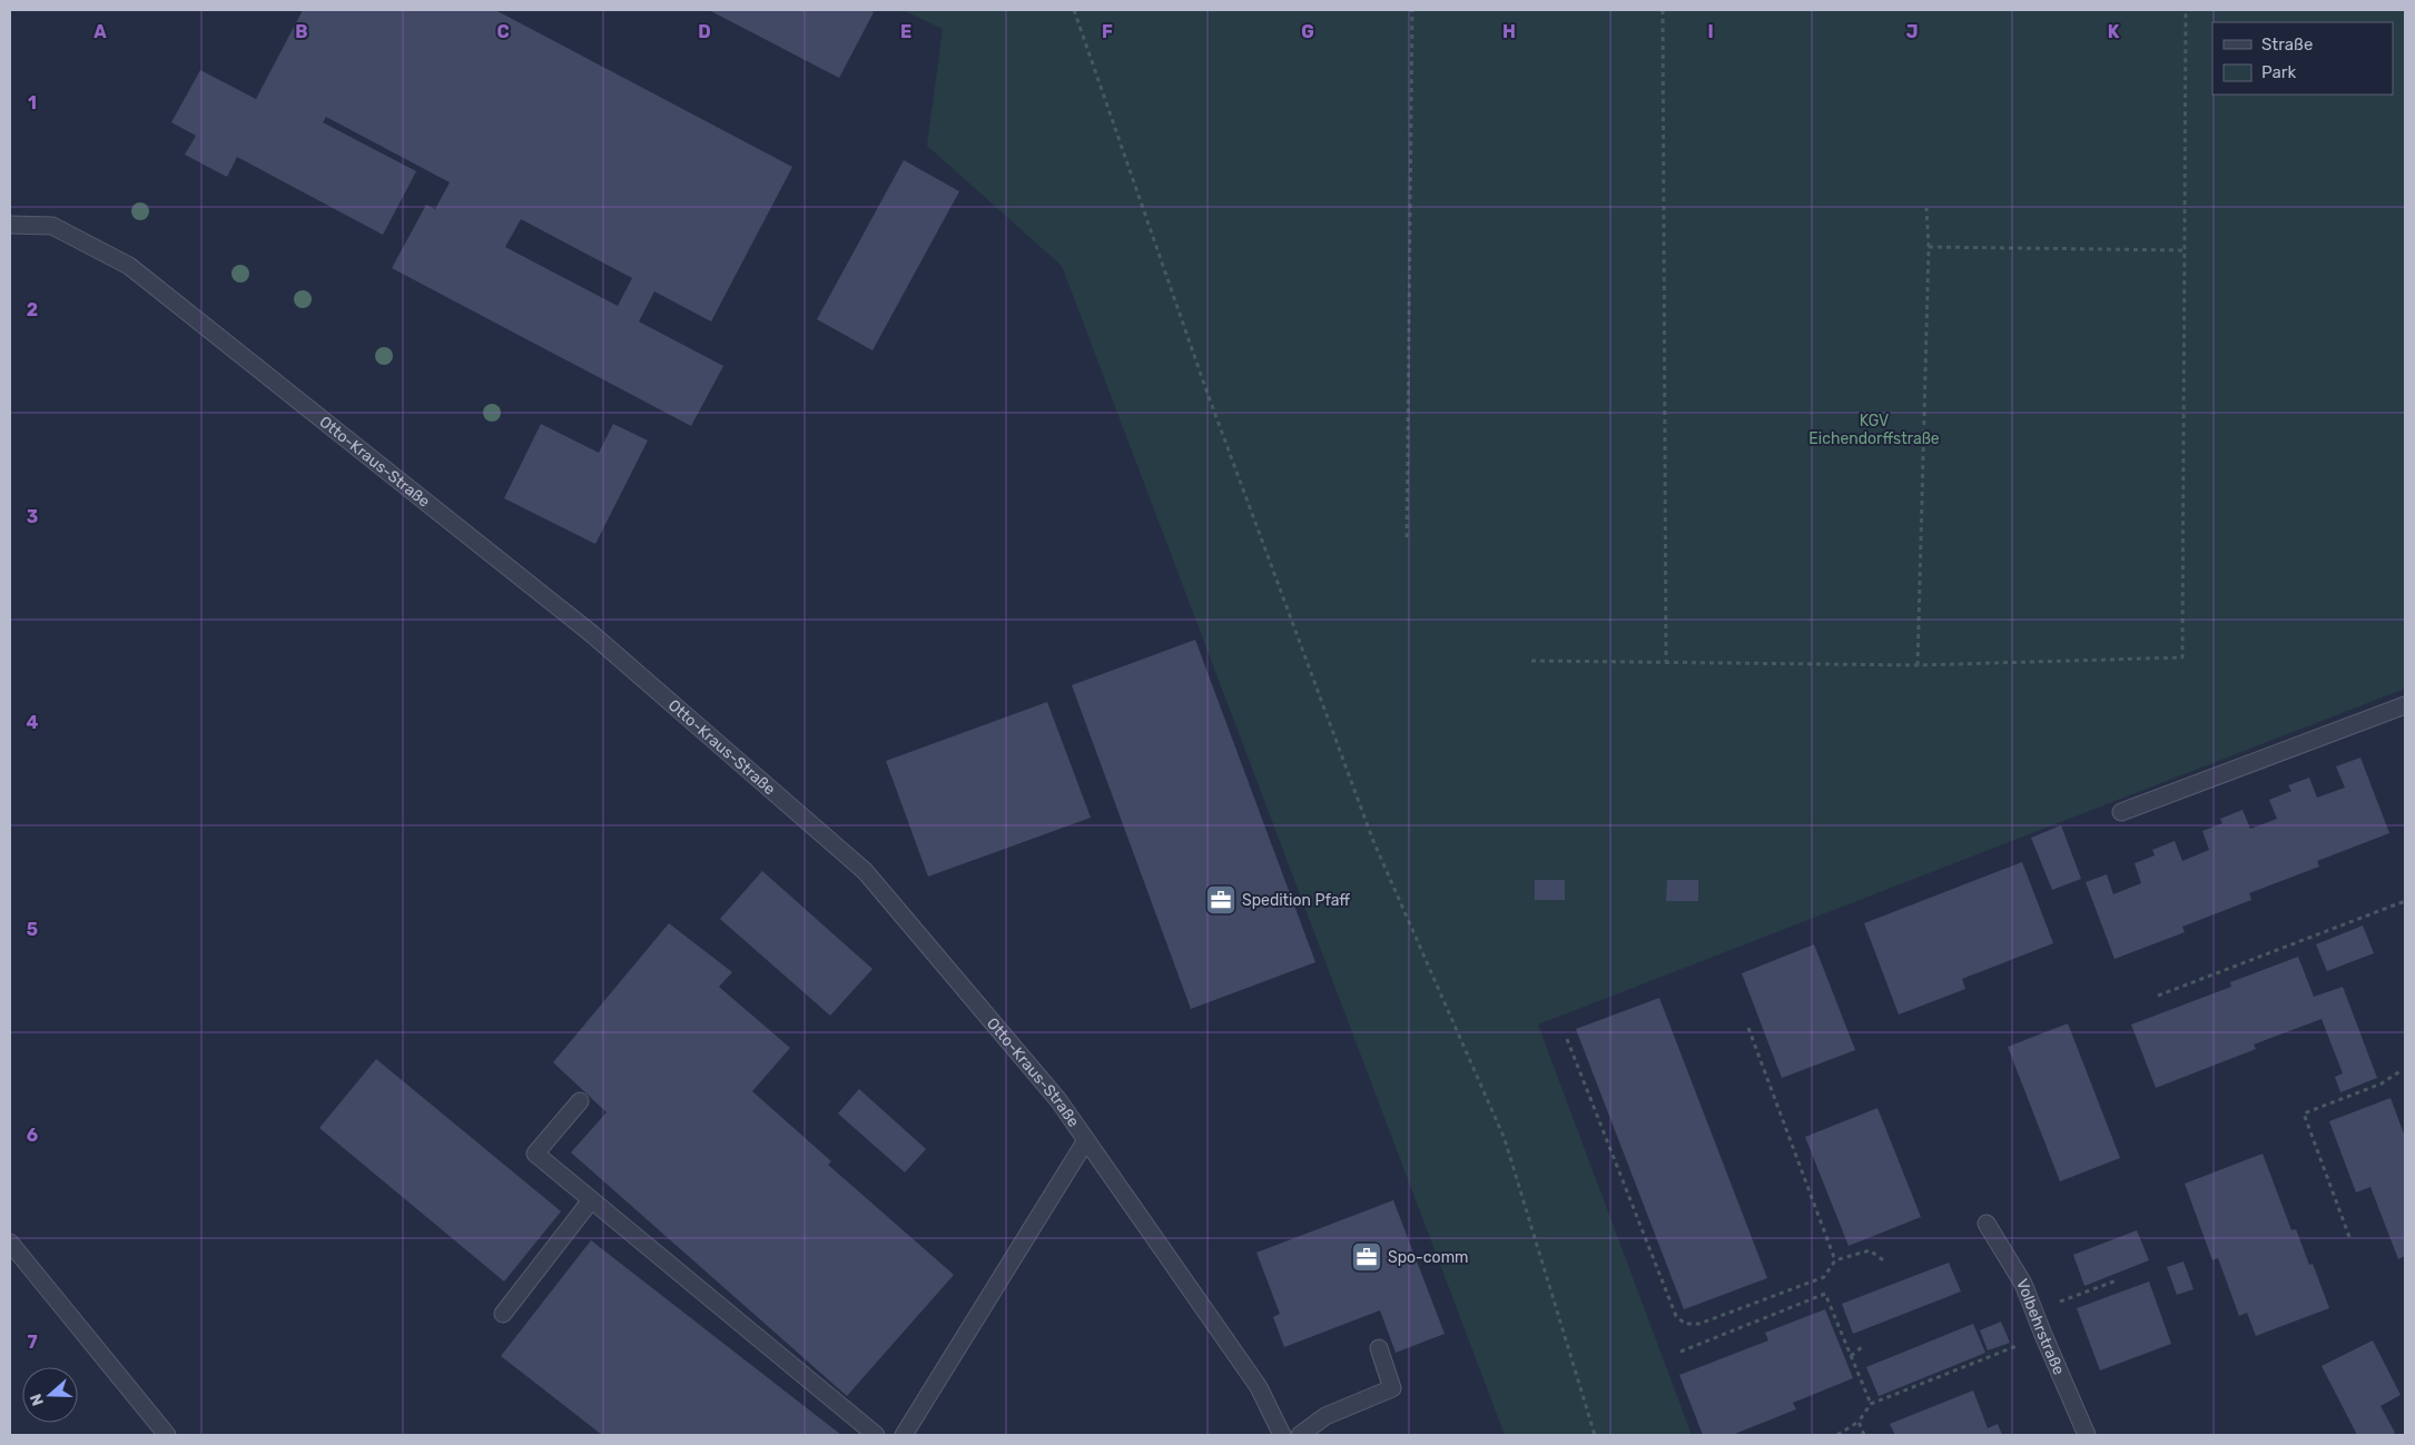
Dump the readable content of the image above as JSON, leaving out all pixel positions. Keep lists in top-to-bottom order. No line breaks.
{"streets":{"street":["Otto-Kraus-Straße","Volbehrstraße"]},"parks":["KGV Eichendorffstraße"],"places":{"office":["Spedition Pfaff","Spo-comm"]},"legend":["Straße","Park"],"north":"left","grid":{"columns":["A","B","C","D","E","F","G","H","I","J","K"],"rows":["1","2","3","4","5","6","7"]}}
